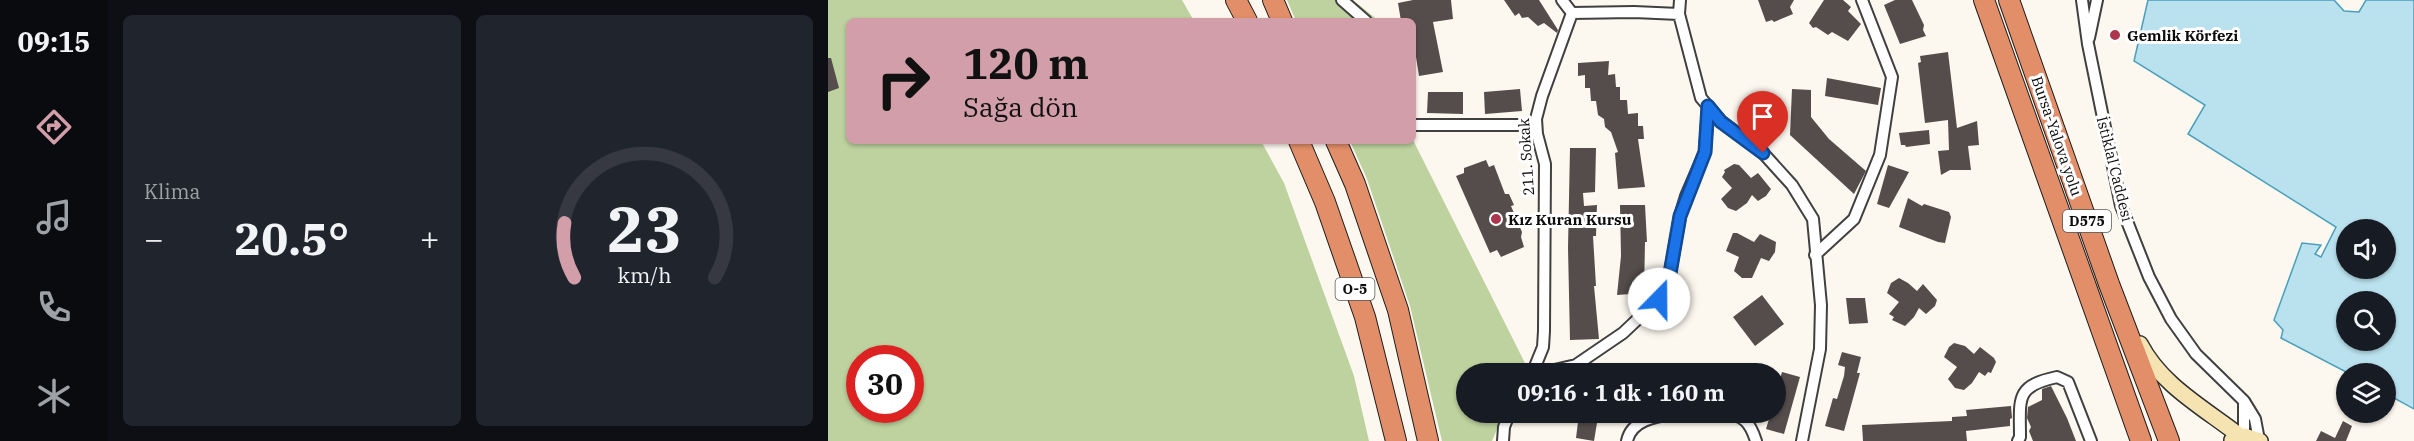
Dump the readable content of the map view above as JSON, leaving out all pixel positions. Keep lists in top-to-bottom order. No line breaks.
{"streets":{"highway":["Bursa-Yalova yolu","D575","O-5"],"main road":["İstiklal Caddesi"],"street":["211. Sokak"]},"crossings":[["Bursa-Yalova yolu","İstiklal Caddesi"]],"places":["Gemlik Körfezi","Kız Kuran Kursu"],"page":{"tabs":"09:15","tile":"Klima","turn":["120 m","Sağa dön"],"heat":["−","20.5°","+"],"limit":"30","trip":"09:16 · 1 dk · 160 m","gauge":["23","km/h"]}}
